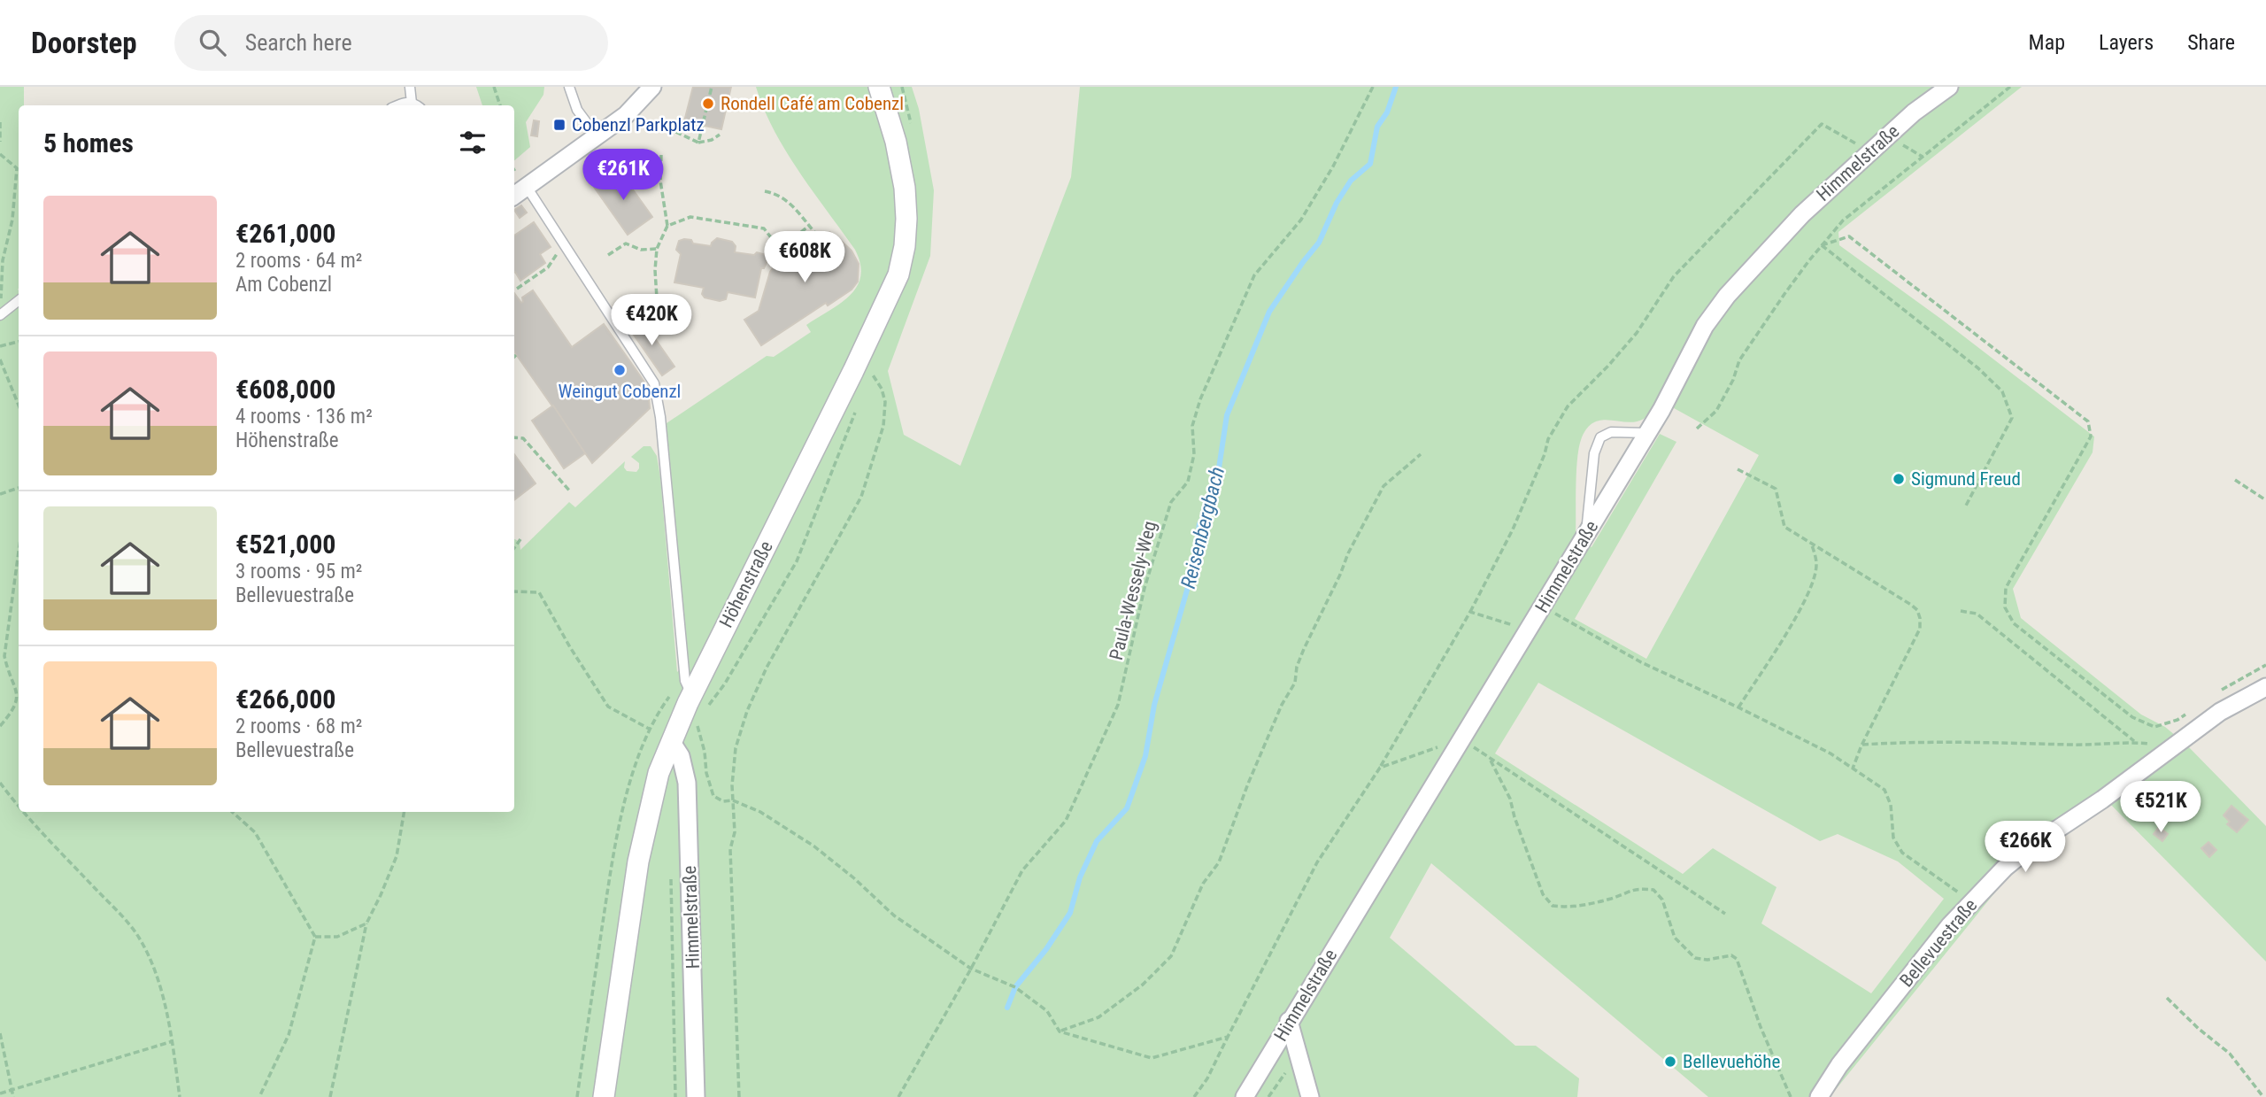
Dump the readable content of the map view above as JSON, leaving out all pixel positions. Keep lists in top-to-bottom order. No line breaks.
{"streets":{"street":["Himmelstraße","Höhenstraße","Bellevuestraße"],"path":["Paula-Wessely-Weg"]},"crossings":[["Himmelstraße","Höhenstraße"]],"water":["Reisenbergbach"],"places":{"other":["Rondell Café am Cobenzl","Weingut Cobenzl","Sigmund Freud","Bellevuehöhe"],"transit":["Cobenzl Parkplatz"]},"page":{"header":"Doorstep","search":"Search here","nav":["Map","Layers","Share"],"heading":"5 homes","price":["€261K","€608K","€420K","€521K","€266K"],"list":[{"name":"€261,000","note":"2 rooms · 64 m² · Am Cobenzl"},{"name":"€608,000","note":"4 rooms · 136 m² · Höhenstraße"},{"name":"€521,000","note":"3 rooms · 95 m² · Bellevuestraße"},{"name":"€266,000","note":"2 rooms · 68 m² · Bellevuestraße"}]}}
